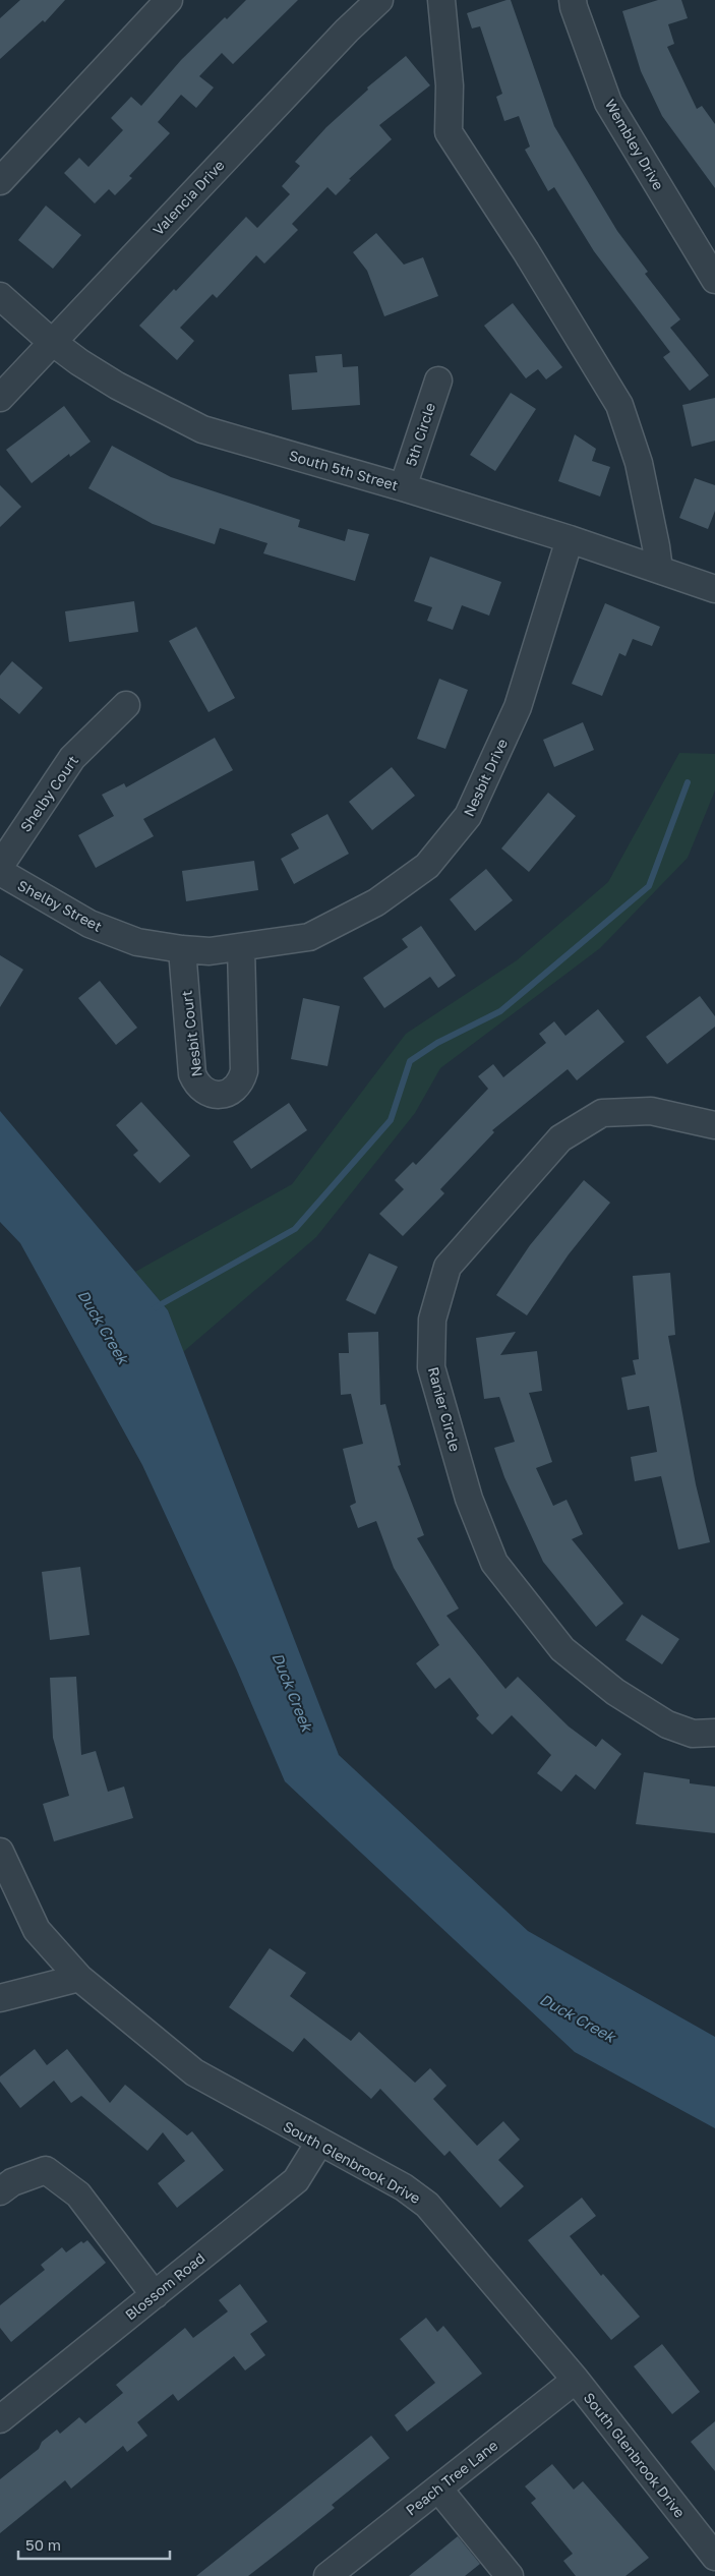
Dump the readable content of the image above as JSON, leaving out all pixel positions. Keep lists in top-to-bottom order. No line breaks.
{"streets":{"street":["Wembley Drive","Valencia Drive","5th Circle","South 5th Street","Nesbit Drive","Shelby Court","Shelby Street","Nesbit Court","Ranier Circle","South Glenbrook Drive","Blossom Road","Peach Tree Lane"]},"crossings":[["Valencia Drive","South 5th Street"],["5th Circle","South 5th Street"],["South 5th Street","Nesbit Drive"],["Nesbit Drive","Shelby Street"],["Nesbit Drive","Nesbit Court"],["Shelby Street","Nesbit Court"],["South Glenbrook Drive","Blossom Road"],["South Glenbrook Drive","Peach Tree Lane"]],"water":["Duck Creek"],"scale_bar":"50 m"}
